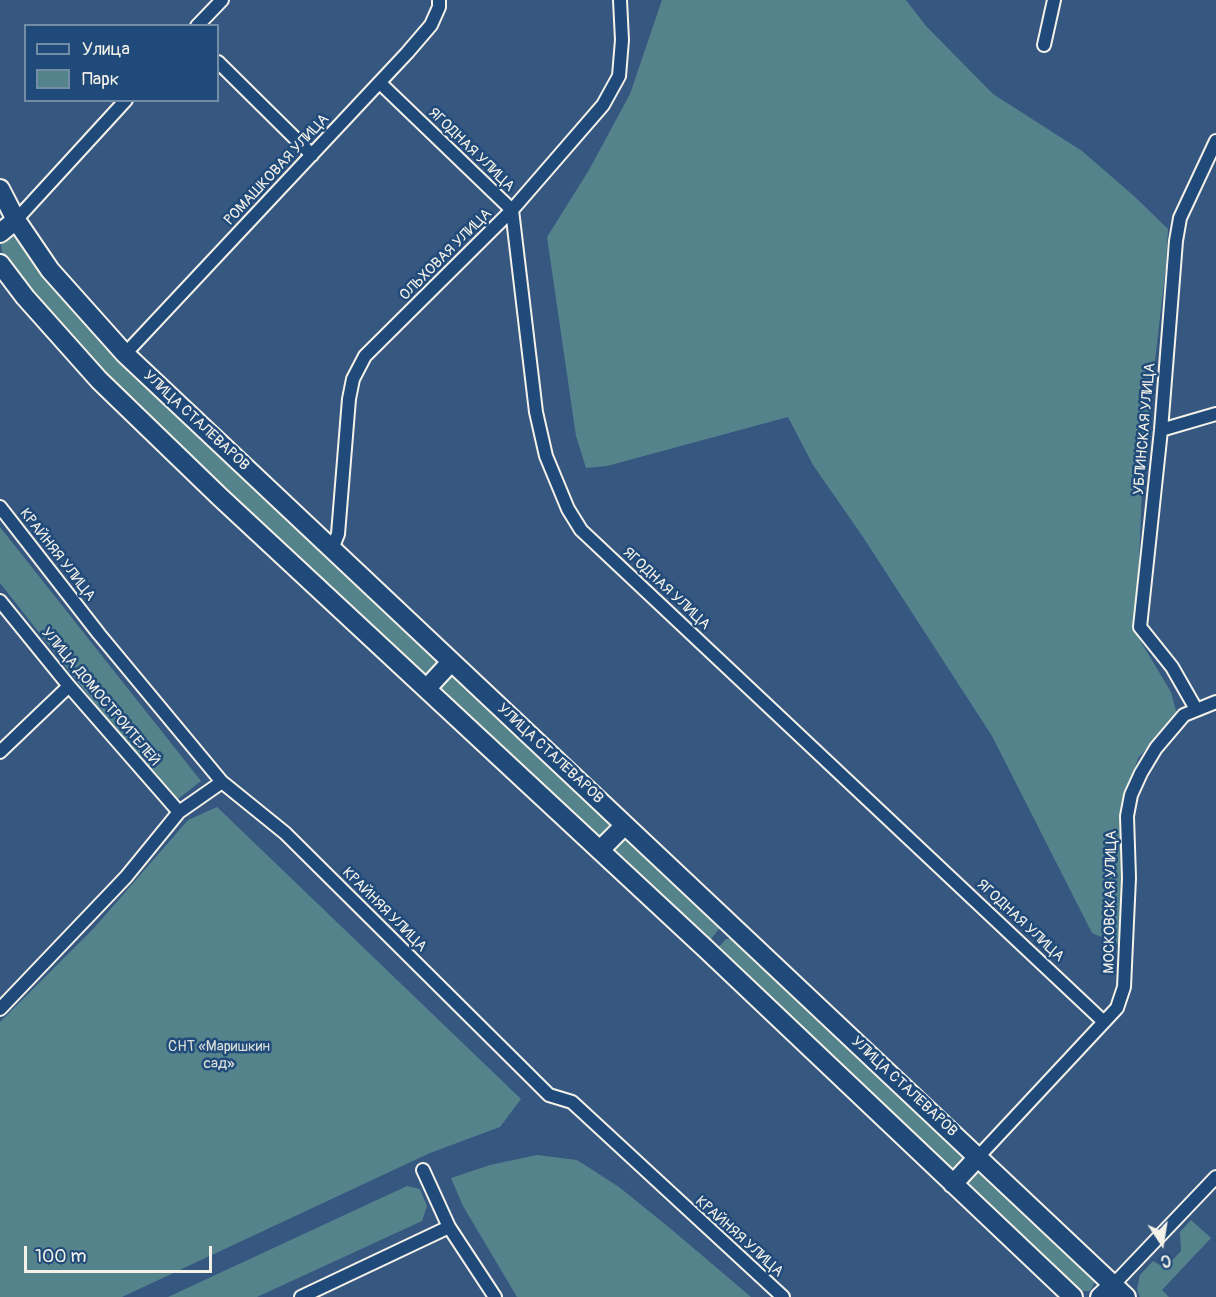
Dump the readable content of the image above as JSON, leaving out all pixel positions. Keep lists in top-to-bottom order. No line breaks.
{"streets":{"main road":["УЛИЦА СТАЛЕВАРОВ"],"street":["ЯГОДНАЯ УЛИЦА","РОМАШКОВАЯ УЛИЦА","ОЛЬХОВАЯ УЛИЦА","УБЛИНСКАЯ УЛИЦА","КРАЙНЯЯ УЛИЦА","УЛИЦА ДОМОСТРОИТЕЛЕЙ","МОСКОВСКАЯ УЛИЦА"]},"crossings":[["ЯГОДНАЯ УЛИЦА","РОМАШКОВАЯ УЛИЦА"],["ЯГОДНАЯ УЛИЦА","ОЛЬХОВАЯ УЛИЦА"],["ЯГОДНАЯ УЛИЦА","МОСКОВСКАЯ УЛИЦА"],["РОМАШКОВАЯ УЛИЦА","УЛИЦА СТАЛЕВАРОВ"],["ОЛЬХОВАЯ УЛИЦА","УЛИЦА СТАЛЕВАРОВ"],["УЛИЦА СТАЛЕВАРОВ","МОСКОВСКАЯ УЛИЦА"],["УБЛИНСКАЯ УЛИЦА","МОСКОВСКАЯ УЛИЦА"]],"parks":["СНТ «Маришкин сад»"],"legend":["Улица","Парк"],"scale_bar":"100 m","north":"bottom"}
